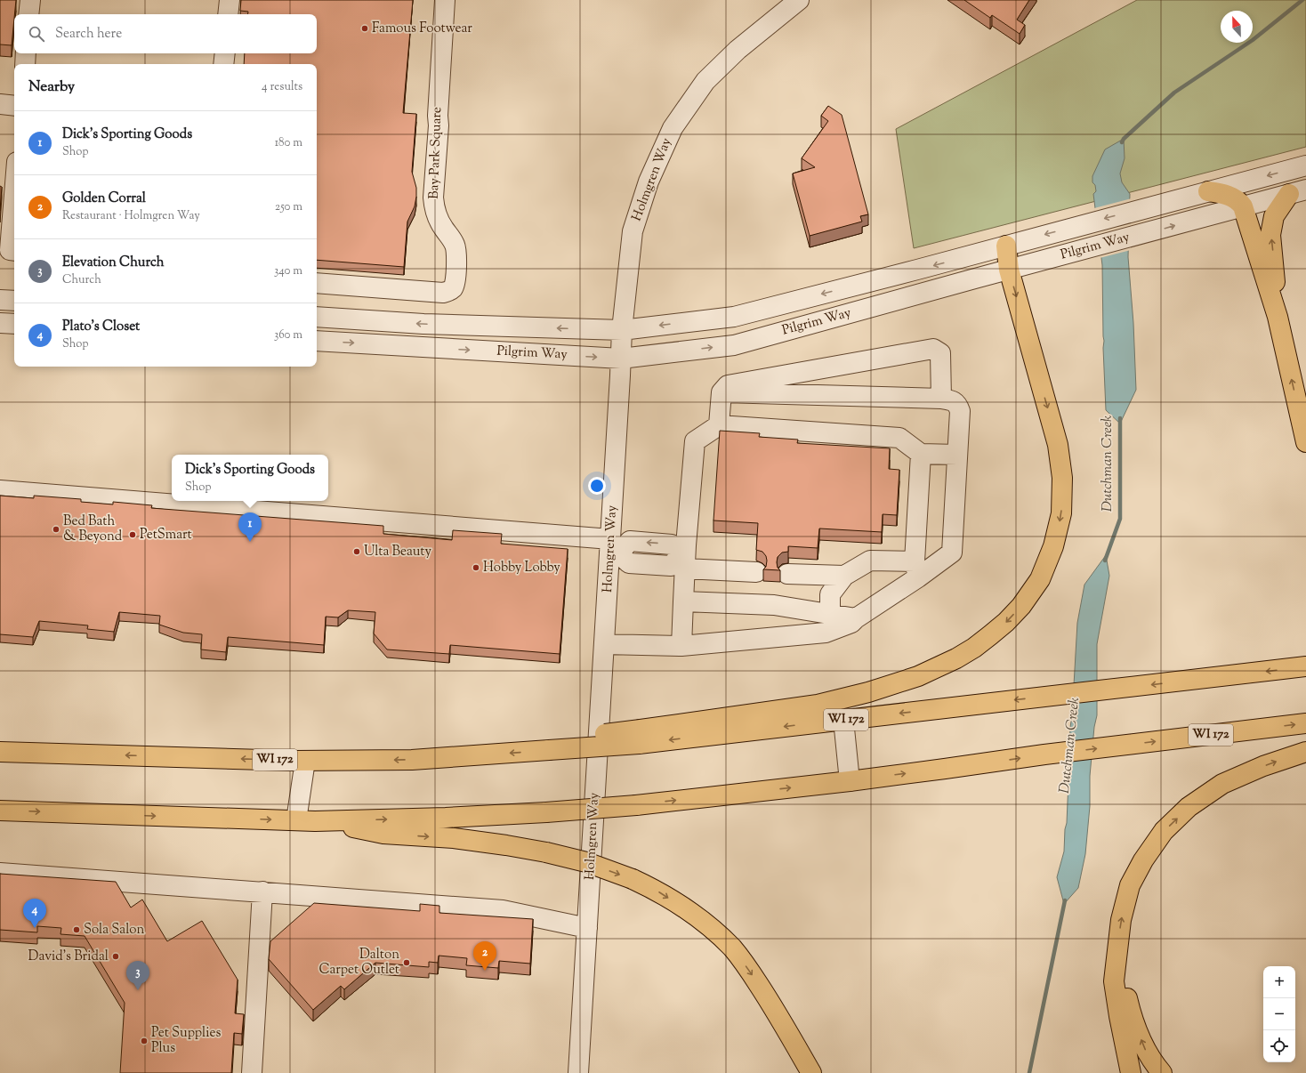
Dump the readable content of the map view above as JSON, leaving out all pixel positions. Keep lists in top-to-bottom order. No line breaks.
{"streets":{"highway":["WI 172"],"street":["Bay Park Square","Holmgren Way","Pilgrim Way"]},"crossings":[["Holmgren Way","Pilgrim Way"]],"water":["Dutchman Creek"],"places":["Famous Footwear","Bed Bath & Beyond","PetSmart","Ulta Beauty","Hobby Lobby","Sola Salon","David's Bridal","Dalton Carpet Outlet","Pet Supplies Plus"],"north":"top","page":{"search":"Search here","heading":["Nearby","4 results"],"list":[{"mark":"1","name":"Dick's Sporting Goods","note":"Shop","value":"180 m"},{"mark":"2","name":"Golden Corral","note":"Restaurant · Holmgren Way","value":"250 m"},{"mark":"3","name":"Elevation Church","note":"Church","value":"340 m"},{"mark":"4","name":"Plato's Closet","note":"Shop","value":"360 m"}],"popup":["Dick's Sporting Goods","Shop"],"pins":["1","4","2","3"],"map_buttons":["+","−"]}}
